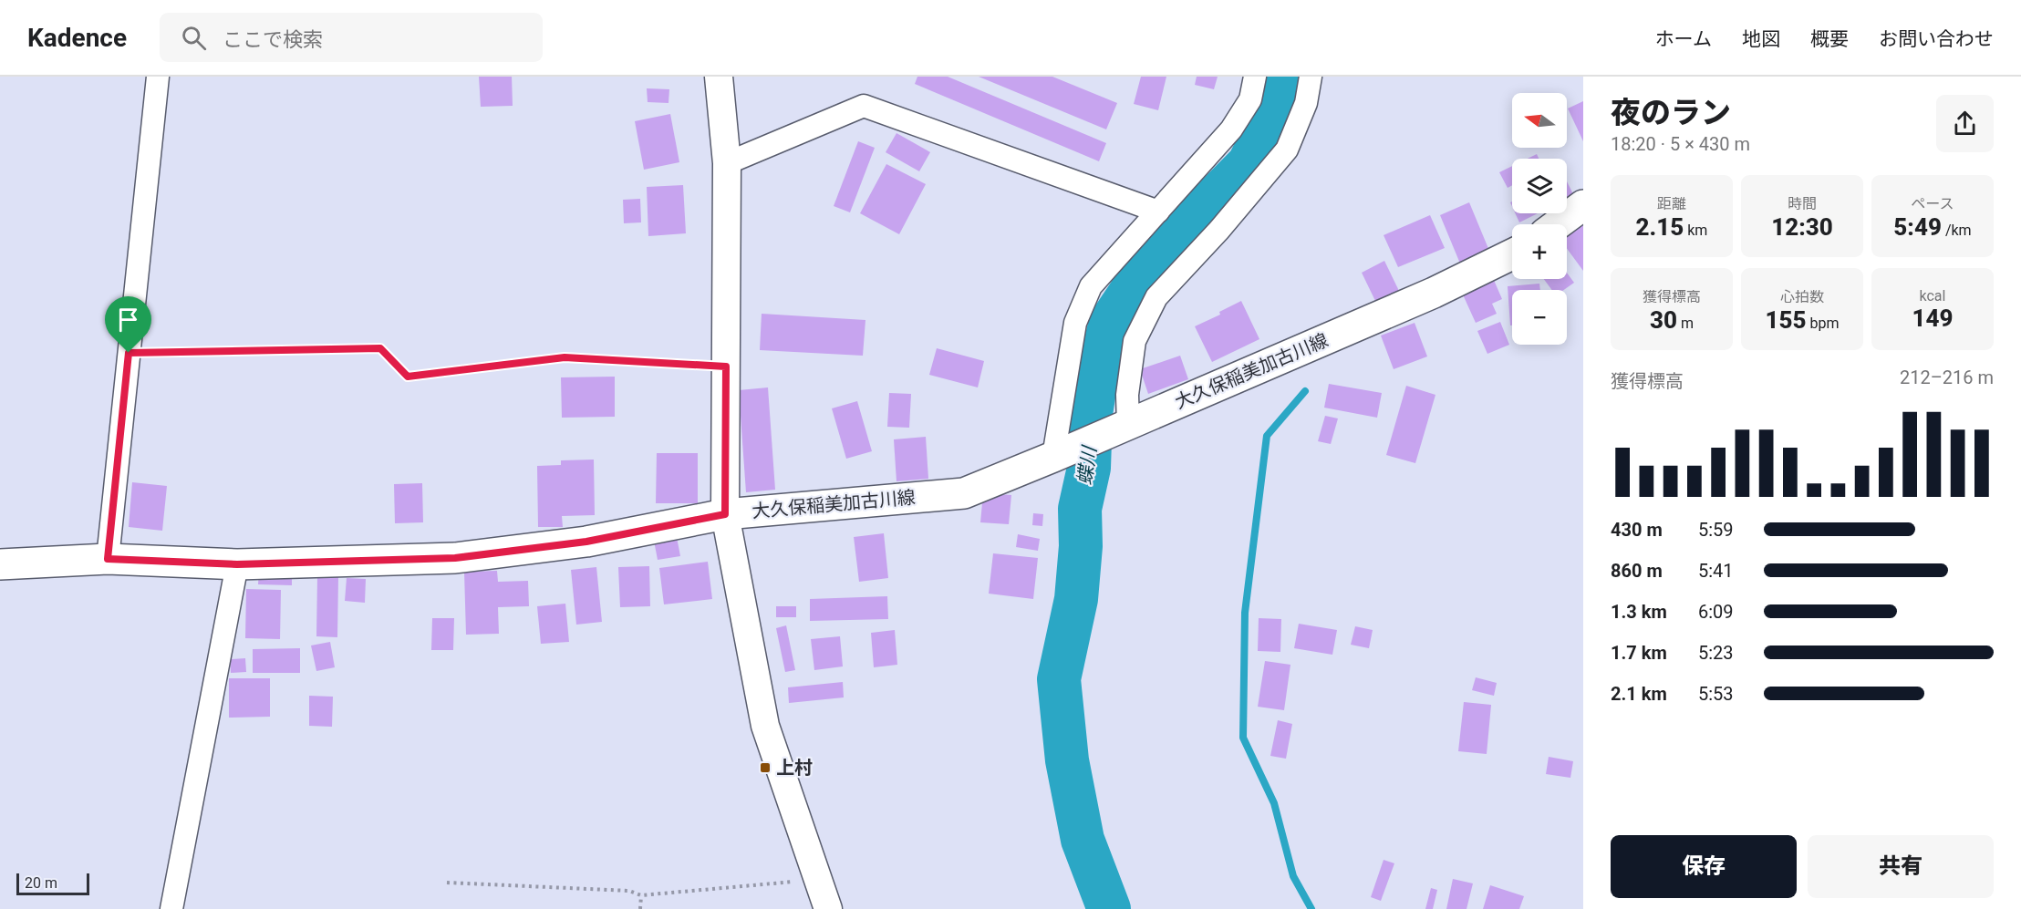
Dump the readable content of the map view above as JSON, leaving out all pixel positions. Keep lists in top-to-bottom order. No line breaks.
{"streets":{"main road":["大久保稲美加古川線"]},"water":["蝶川"],"places":{"transit":["上村"]},"scale_bar":"20 m","north":"left","page":{"header":"Kadence","search":"ここで検索","nav":["ホーム","地図","概要","お問い合わせ"],"heading":["夜のラン","18:20 · 5 × 430 m"],"map_buttons":["+","−"],"stats":[["距離","2.15 km"],["時間","12:30"],["ペース","5:49 /km"],["獲得標高","30 m"],["心拍数","155 bpm"],["kcal","149"]],"chart":["獲得標高","212–216 m"],"list":[{"name":"430 m","note":"5:59"},{"name":"860 m","note":"5:41"},{"name":"1.3 km","note":"6:09"},{"name":"1.7 km","note":"5:23"},{"name":"2.1 km","note":"5:53"}],"buttons":["保存","共有"],"scale":"20 m"}}
